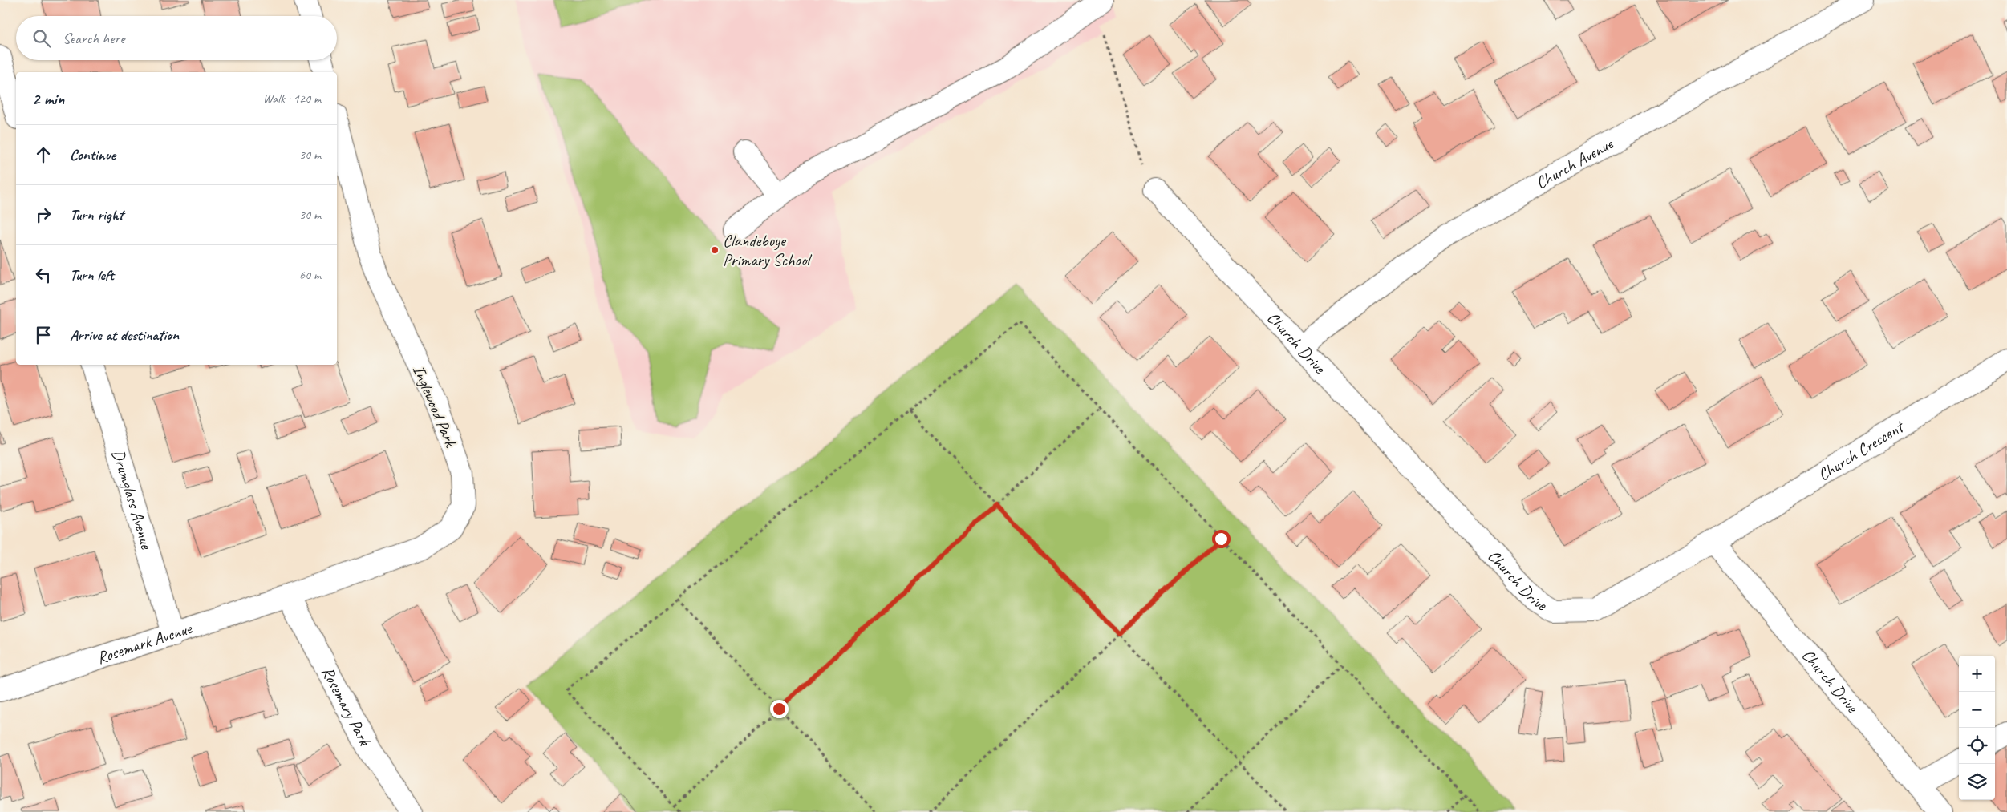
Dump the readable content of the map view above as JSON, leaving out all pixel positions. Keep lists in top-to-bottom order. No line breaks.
{"streets":{"street":["Church Avenue","Church Drive","Inglewood Park","Church Crescent","Drumglass Avenue","Rosemark Avenue","Rosemary Park"]},"crossings":[["Church Avenue","Church Drive"],["Church Drive","Church Crescent"],["Inglewood Park","Rosemark Avenue"],["Inglewood Park","Rosemary Park"],["Drumglass Avenue","Rosemark Avenue"],["Rosemark Avenue","Rosemary Park"]],"places":["Clandeboye Primary School"],"page":{"search":"Search here","heading":["2 min","Walk · 120 m"],"list":[["Continue","30 m"],["Turn right","30 m"],["Turn left","60 m"],"Arrive at destination"],"map_buttons":["+","−"]}}
